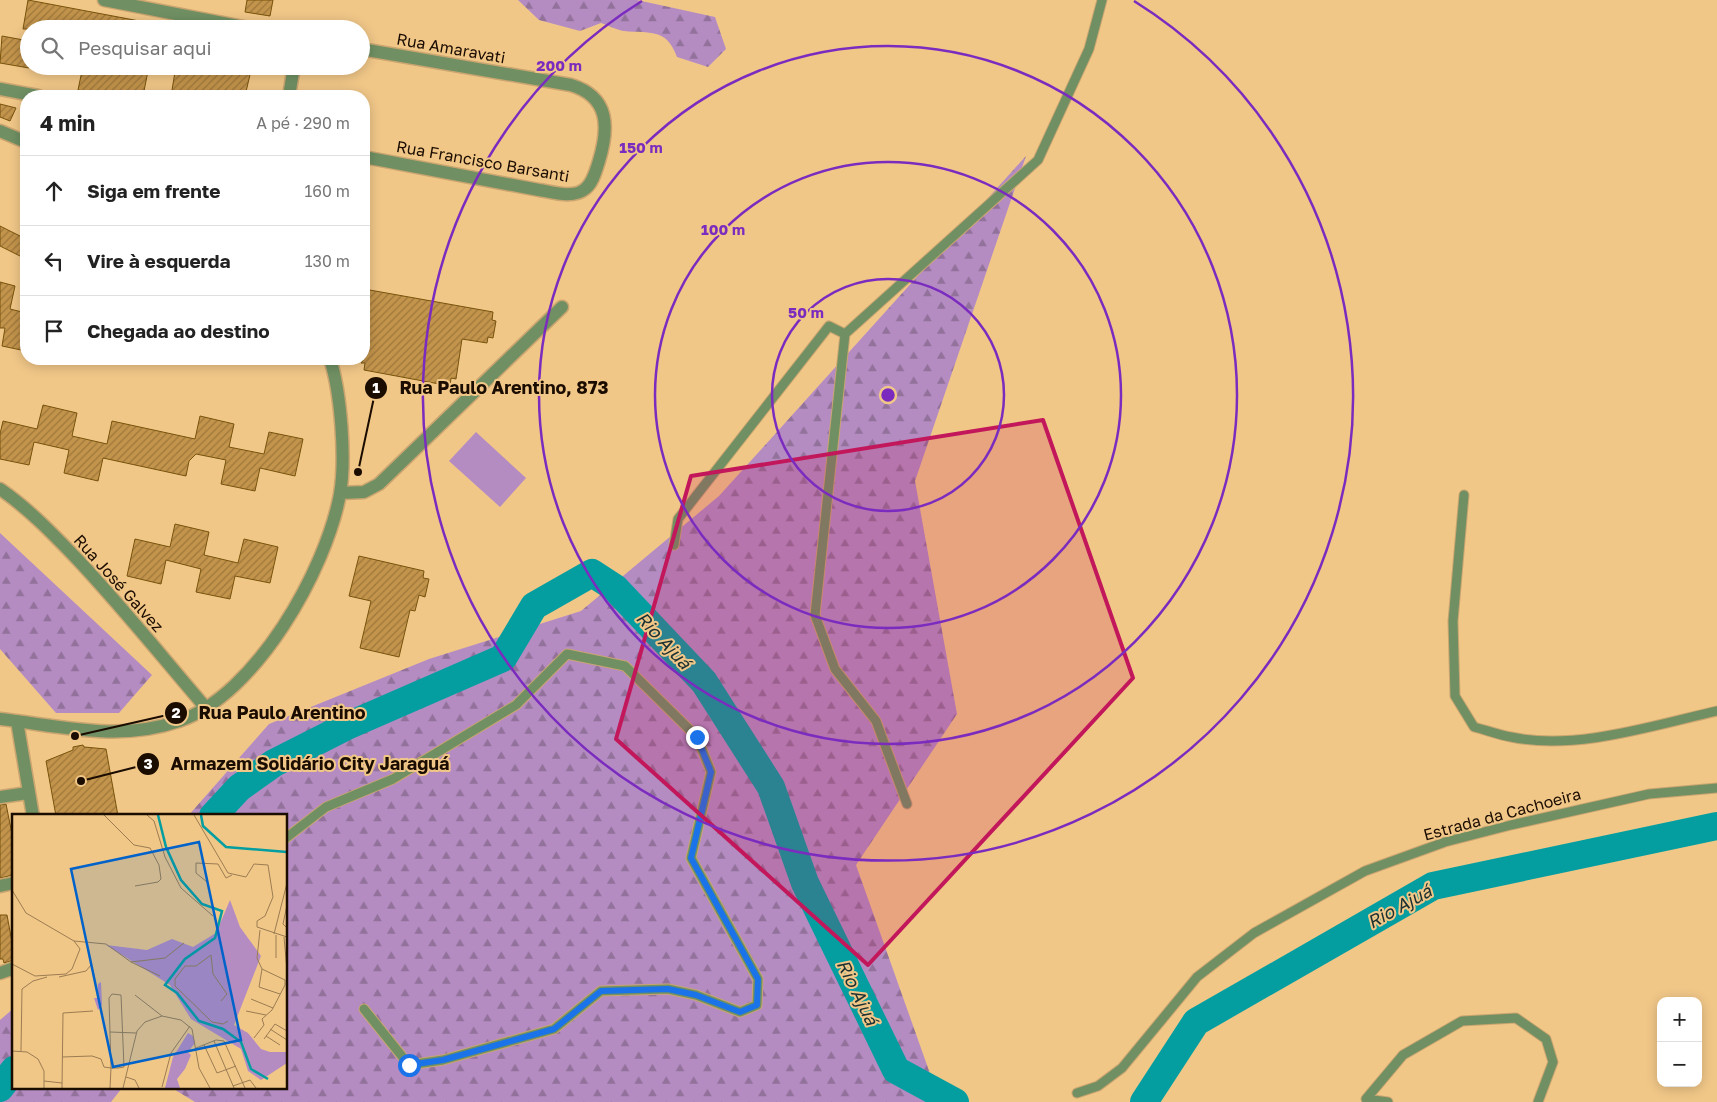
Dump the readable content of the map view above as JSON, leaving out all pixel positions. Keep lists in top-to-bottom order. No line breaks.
{"streets":{"street":["Rua Amaravati","Rua Francisco Barsanti","Rua José Galvez"],"lane":["Estrada da Cachoeira"]},"crossings":[["Rua Amaravati","Rua Francisco Barsanti"]],"water":["Rio Ajuá"],"places":["Rua Paulo Arentino, 873","Rua Paulo Arentino","Armazem Solidário City Jaraguá"],"page":{"search":"Pesquisar aqui","heading":["4 min","A pé · 290 m"],"list":[["Siga em frente","160 m"],["Vire à esquerda","130 m"],"Chegada ao destino"],"map_buttons":["+","−"]},"rings":["200 m","150 m","100 m","50 m"]}
